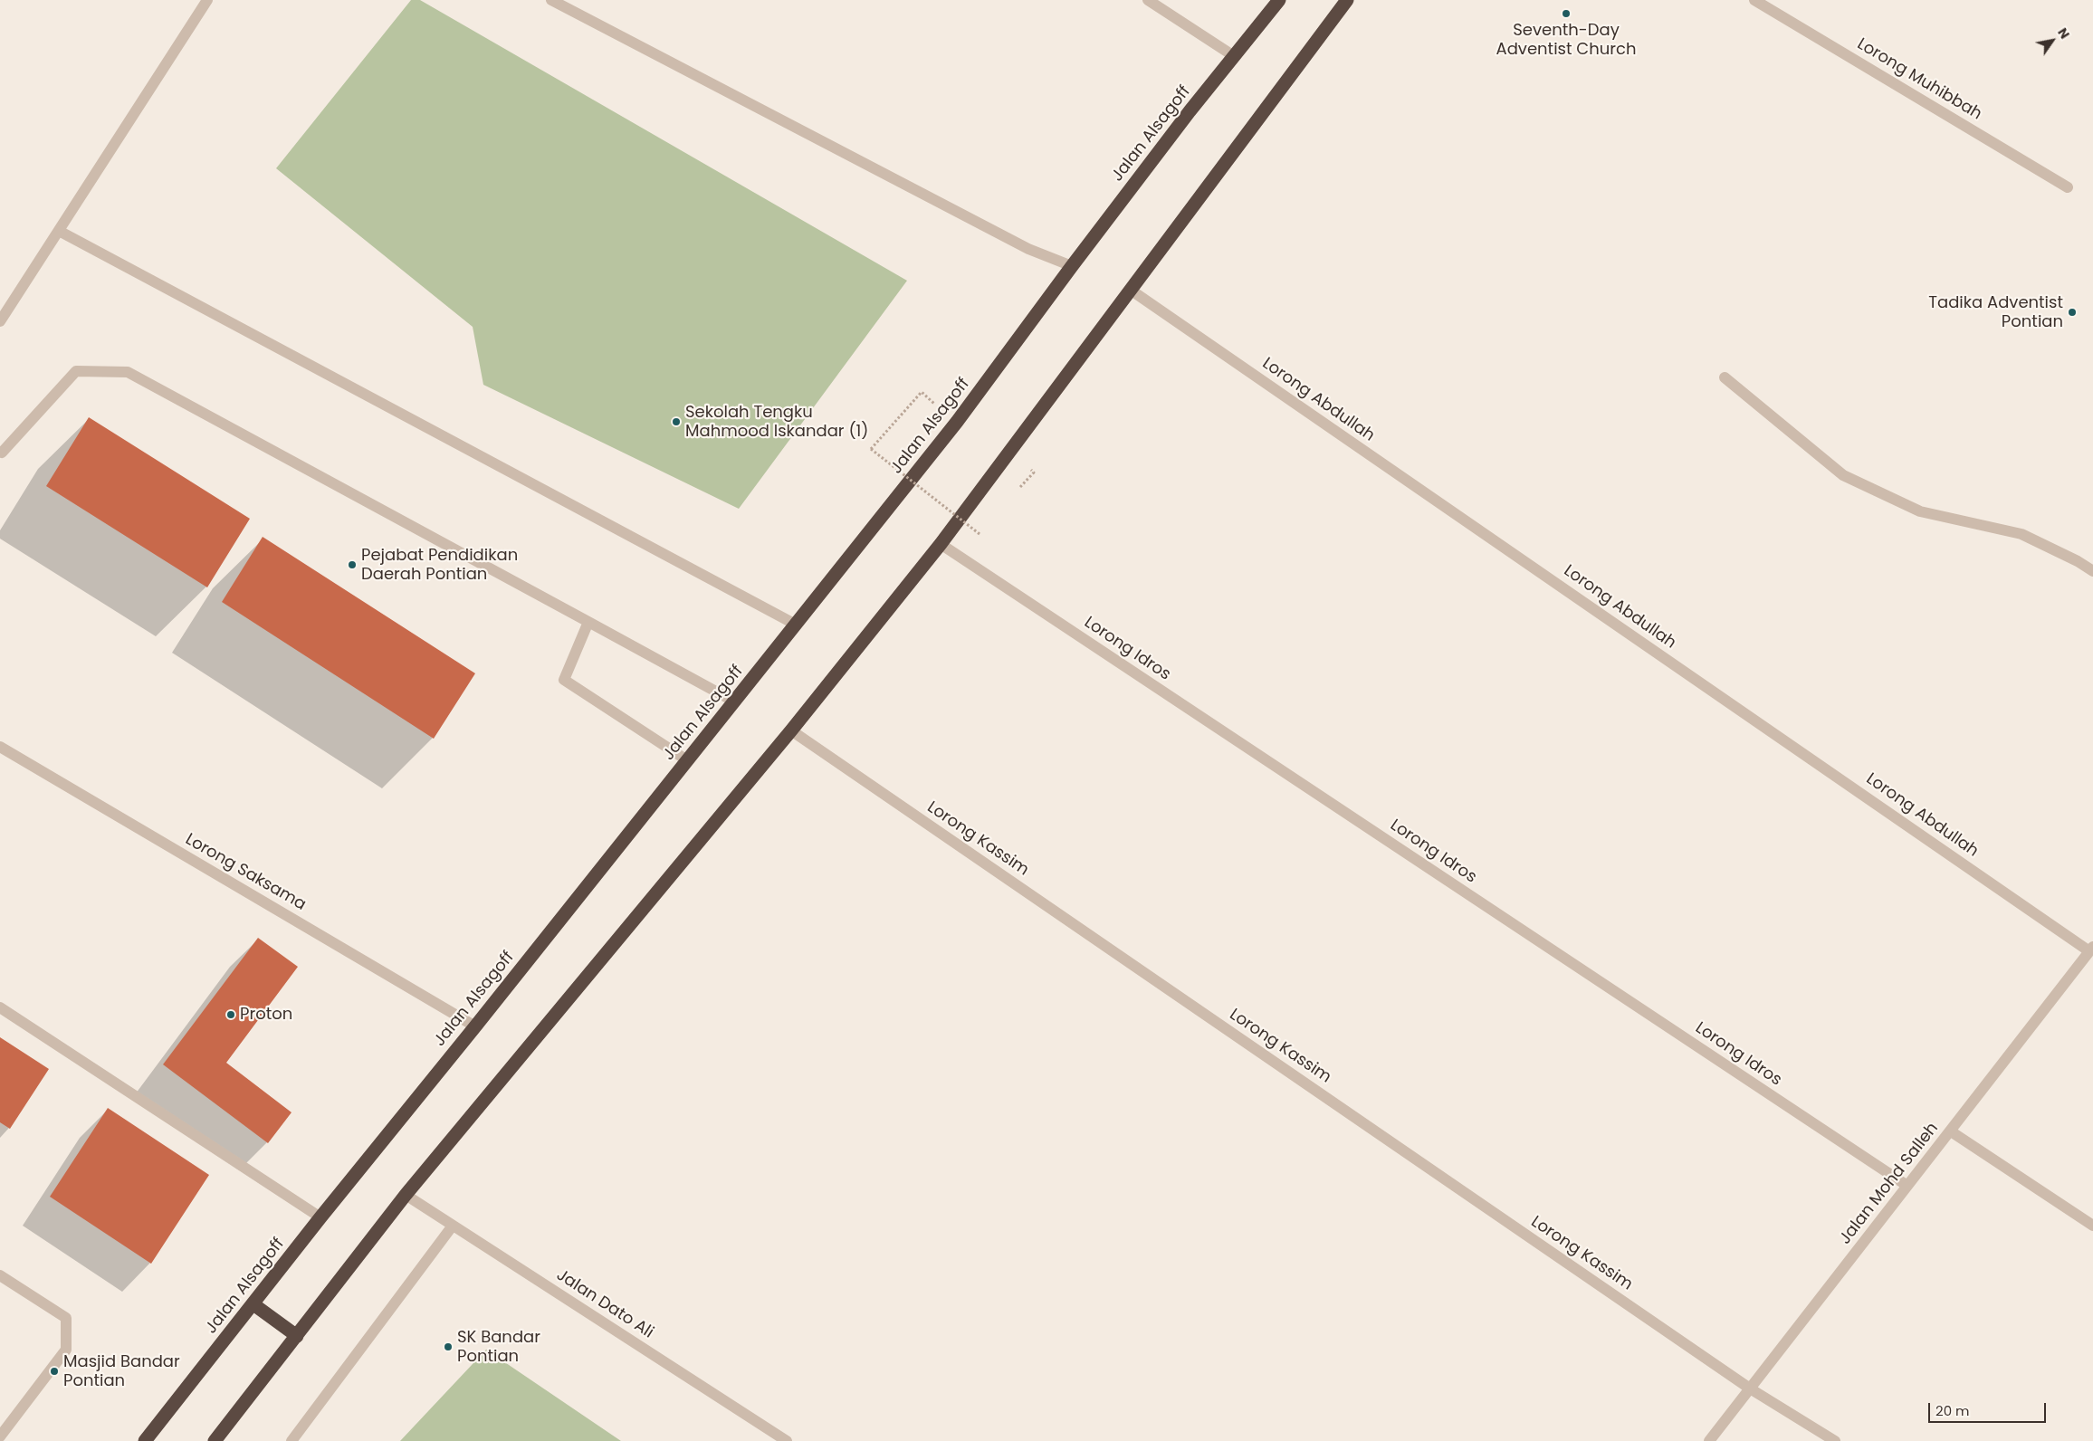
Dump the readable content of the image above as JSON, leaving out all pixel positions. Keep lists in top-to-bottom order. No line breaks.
{"streets":{"highway":["Jalan Alsagoff"],"street":["Lorong Muhibbah","Lorong Abdullah","Lorong Idros","Lorong Kassim","Lorong Saksama","Jalan Mohd Salleh","Jalan Dato Ali"]},"crossings":[["Jalan Alsagoff","Lorong Saksama"],["Lorong Abdullah","Jalan Mohd Salleh"],["Lorong Idros","Jalan Mohd Salleh"],["Lorong Kassim","Jalan Mohd Salleh"]],"places":["Seventh-Day Adventist Church","Tadika Adventist Pontian","Sekolah Tengku Mahmood Iskandar (1)","Pejabat Pendidikan Daerah Pontian","Proton","SK Bandar Pontian","Masjid Bandar Pontian"],"scale_bar":"20 m","north":"top right"}
